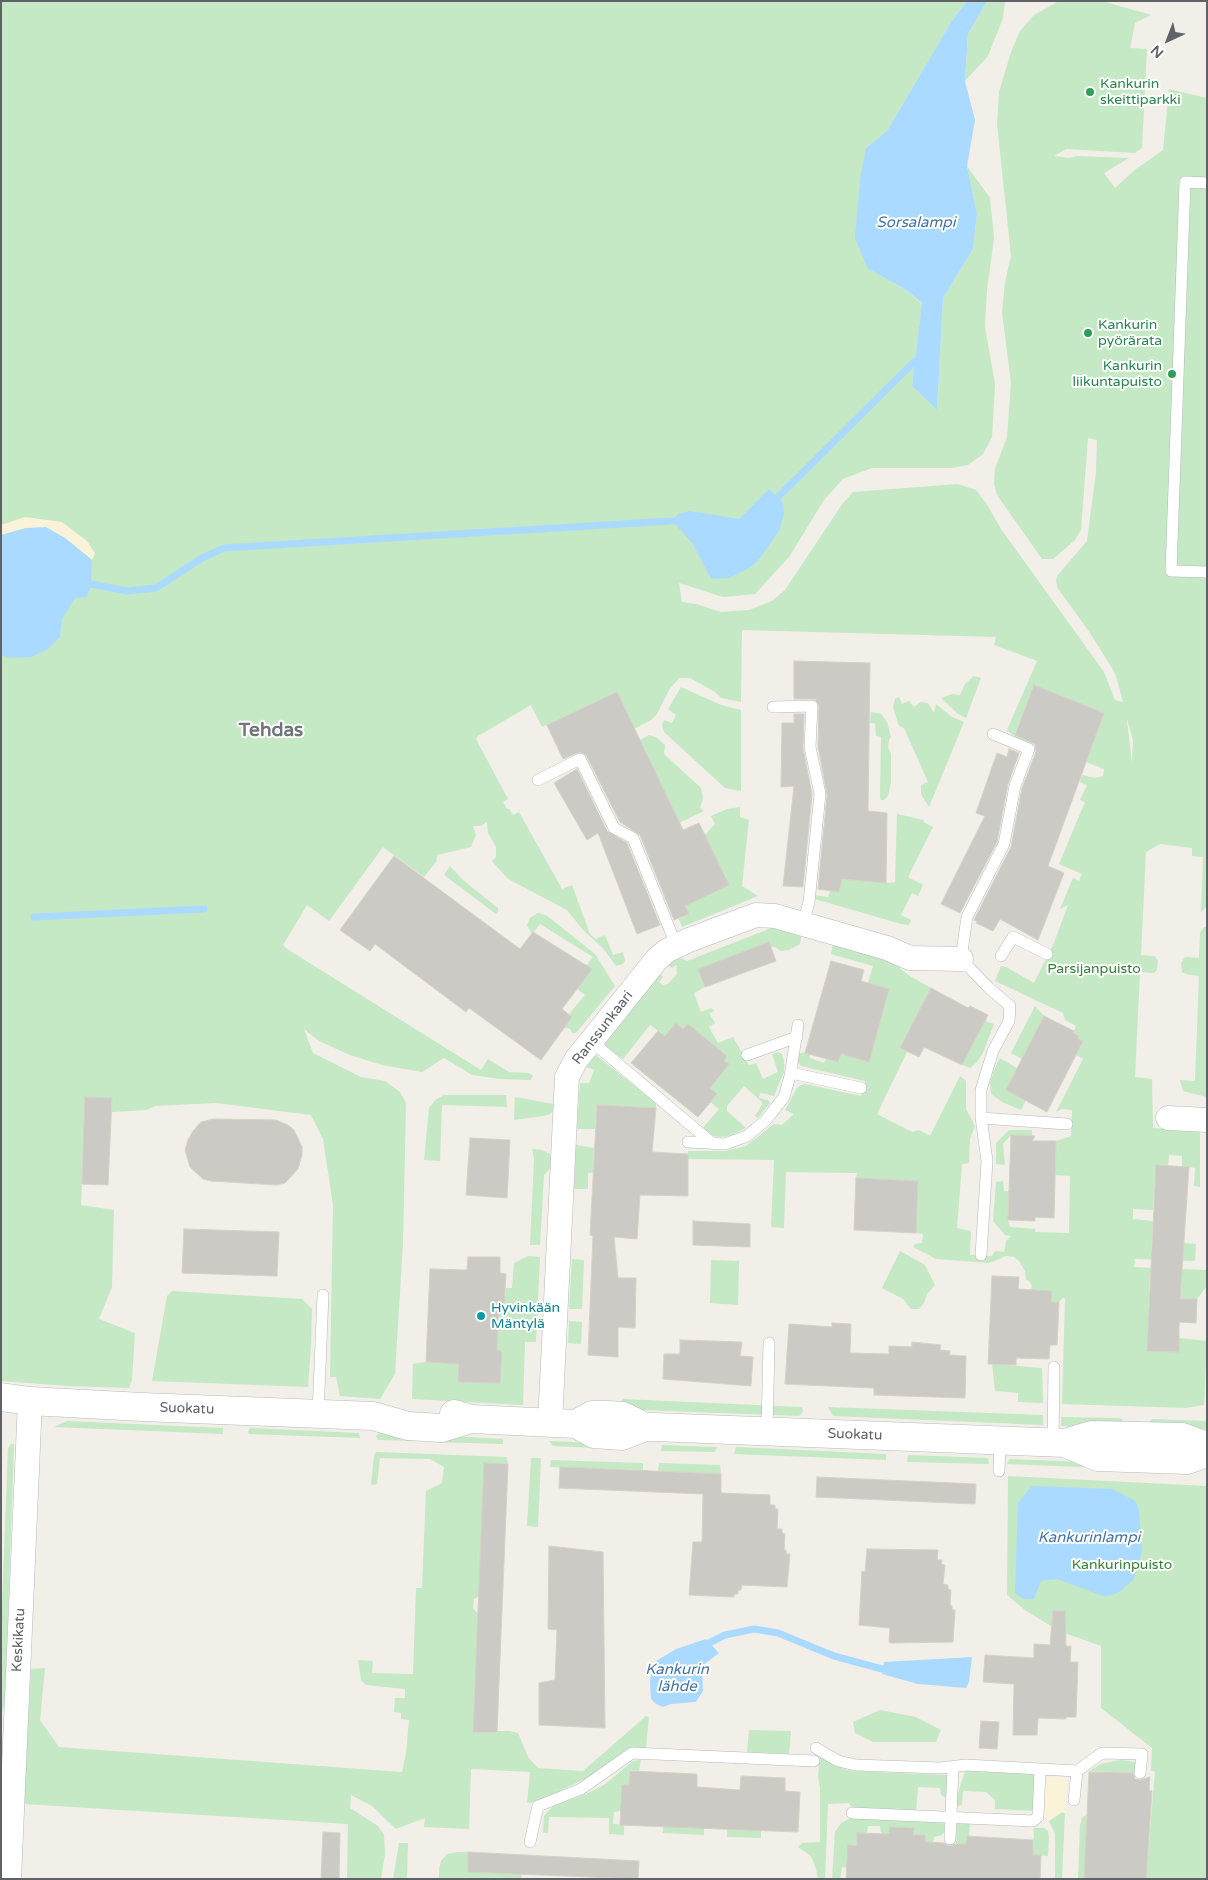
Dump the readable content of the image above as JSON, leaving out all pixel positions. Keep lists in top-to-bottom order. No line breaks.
{"streets":{"street":["Ranssunkaari","Suokatu","Keskikatu"]},"crossings":[["Ranssunkaari","Suokatu"],["Suokatu","Keskikatu"]],"districts":["Tehdas"],"water":["Sorsalampi","Kankurinlampi","Kankurin lähde"],"parks":["Parsijanpuisto","Kankurinpuisto"],"places":["Kankurin skeittiparkki","Kankurin pyörärata","Kankurin liikuntapuisto","Hyvinkään Mäntylä"],"north":"bottom left"}
